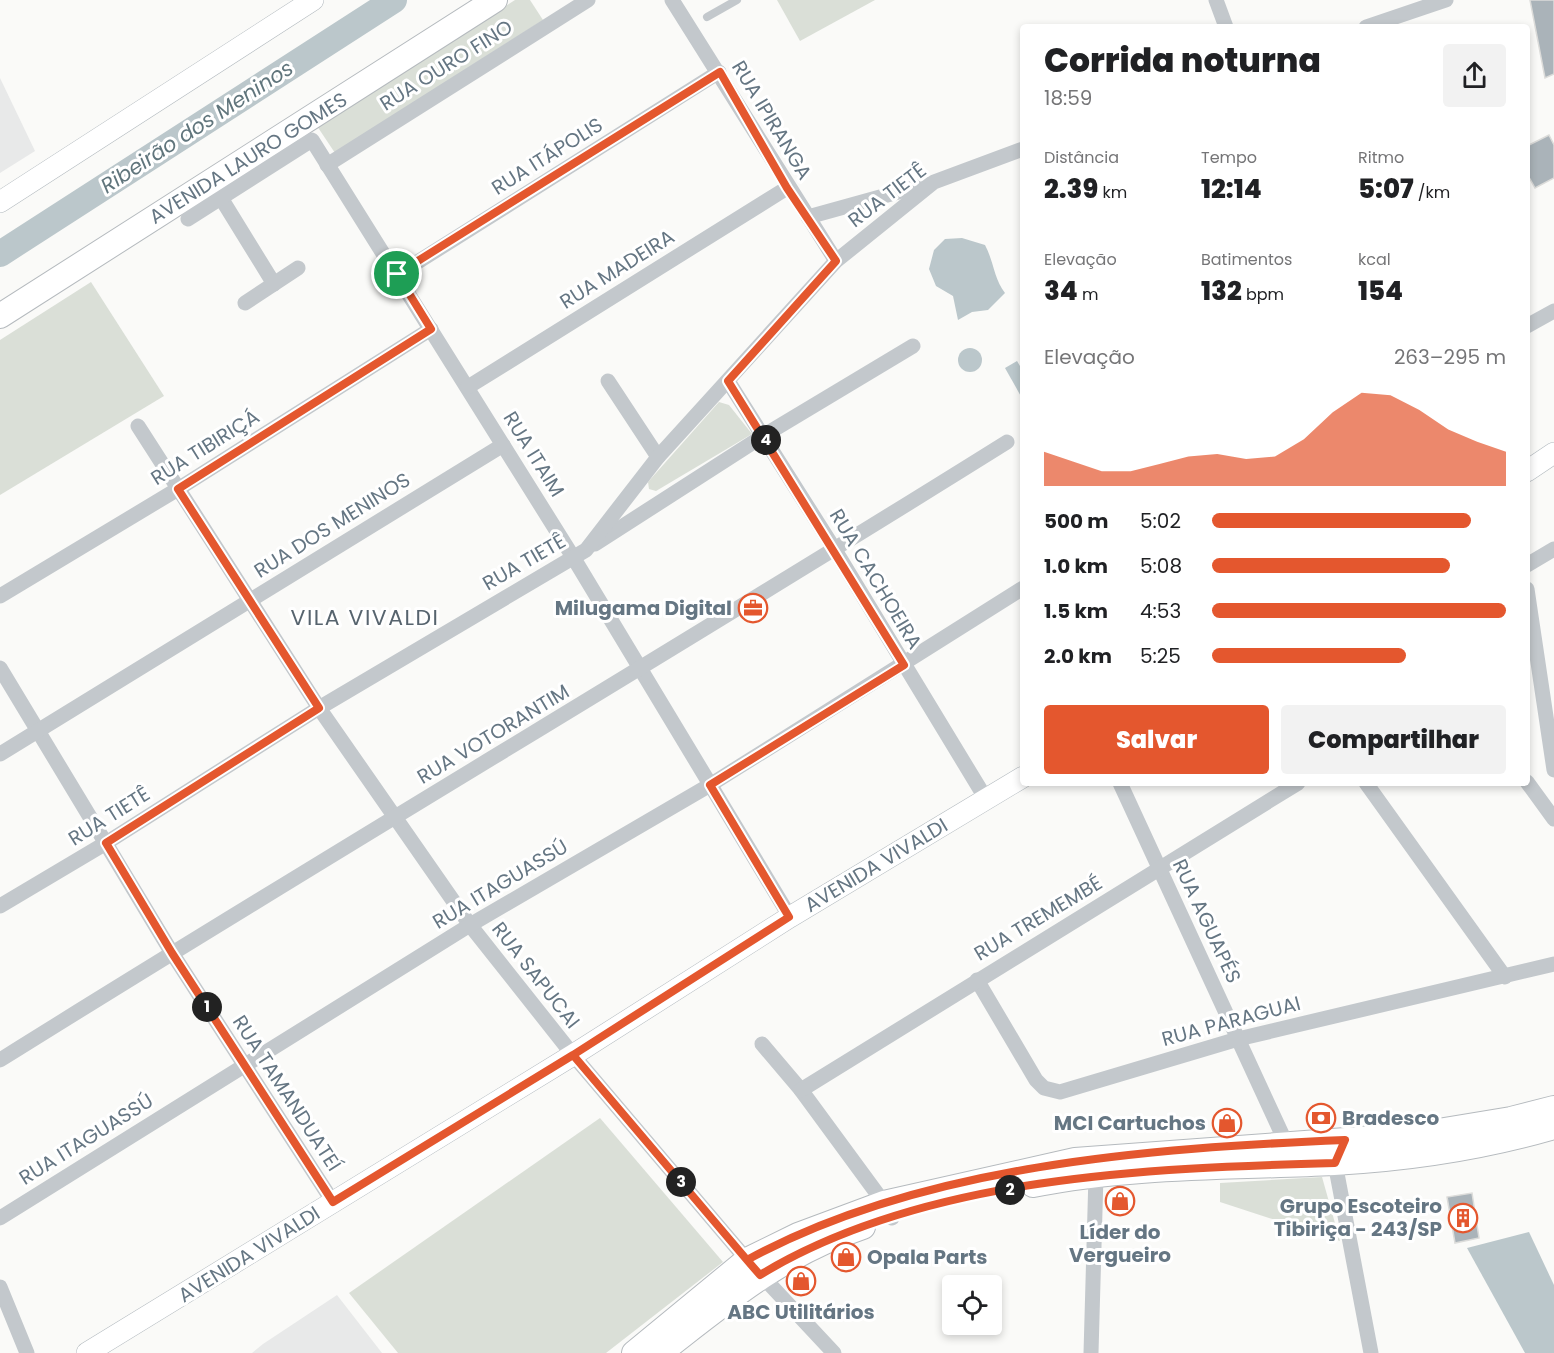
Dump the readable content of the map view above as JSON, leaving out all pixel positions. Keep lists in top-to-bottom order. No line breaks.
{"streets":{"main road":["AVENIDA LAURO GOMES"],"street":["RUA OURO FINO","RUA IPIRANGA","RUA ITÁPOLIS","RUA TIETÊ","RUA MADEIRA","RUA TIBIRIÇÁ","RUA ITAIM","RUA DOS MENINOS","RUA CACHOEIRA","RUA VOTORANTIM","AVENIDA VIVALDI","RUA ITAGUASSÚ","RUA TREMEMBÉ","RUA AGUAPÉS","RUA SAPUCAI","RUA PARAGUAI","RUA TAMANDUATEÍ"]},"crossings":[["RUA OURO FINO","RUA ITAIM"],["RUA IPIRANGA","RUA ITÁPOLIS"],["RUA IPIRANGA","RUA TIETÊ"],["RUA IPIRANGA","RUA MADEIRA"],["RUA ITÁPOLIS","RUA ITAIM"],["RUA TIETÊ","RUA ITAIM"],["RUA TIETÊ","RUA CACHOEIRA"],["RUA TIETÊ","RUA SAPUCAI"],["RUA TIETÊ","RUA TAMANDUATEÍ"],["RUA MADEIRA","RUA ITAIM"],["RUA TIBIRIÇÁ","RUA ITAIM"],["RUA TIBIRIÇÁ","RUA SAPUCAI"],["RUA ITAIM","RUA DOS MENINOS"],["RUA ITAIM","RUA VOTORANTIM"],["RUA ITAIM","AVENIDA VIVALDI"],["RUA ITAIM","RUA ITAGUASSÚ"],["RUA DOS MENINOS","RUA SAPUCAI"],["RUA DOS MENINOS","RUA TAMANDUATEÍ"],["RUA CACHOEIRA","RUA VOTORANTIM"],["RUA CACHOEIRA","AVENIDA VIVALDI"],["RUA CACHOEIRA","RUA ITAGUASSÚ"],["RUA VOTORANTIM","RUA SAPUCAI"],["RUA VOTORANTIM","RUA TAMANDUATEÍ"],["AVENIDA VIVALDI","RUA SAPUCAI"],["AVENIDA VIVALDI","RUA TAMANDUATEÍ"],["RUA ITAGUASSÚ","RUA SAPUCAI"],["RUA ITAGUASSÚ","RUA TAMANDUATEÍ"],["RUA TREMEMBÉ","RUA AGUAPÉS"],["RUA TREMEMBÉ","RUA PARAGUAI"],["RUA AGUAPÉS","RUA PARAGUAI"]],"districts":["VILA VIVALDI"],"water":["Ribeirão dos Meninos"],"places":{"office":["Milugama Digital"],"bank":["Bradesco"],"shop":["MCI Cartuchos","Líder do Vergueiro","Opala Parts","ABC Utilitários"],"building":["Grupo Escoteiro Tibiriça - 243/SP"]},"page":{"heading":["Corrida noturna","18:59"],"stats":[["Distância","2.39 km"],["Tempo","12:14"],["Ritmo","5:07 /km"],["Elevação","34 m"],["Batimentos","132 bpm"],["kcal","154"]],"chart":["Elevação","263–295 m"],"pins":["4","1","3","2"],"list":[{"name":"500 m","note":"5:02"},{"name":"1.0 km","note":"5:08"},{"name":"1.5 km","note":"4:53"},{"name":"2.0 km","note":"5:25"}],"buttons":["Salvar","Compartilhar"]}}
